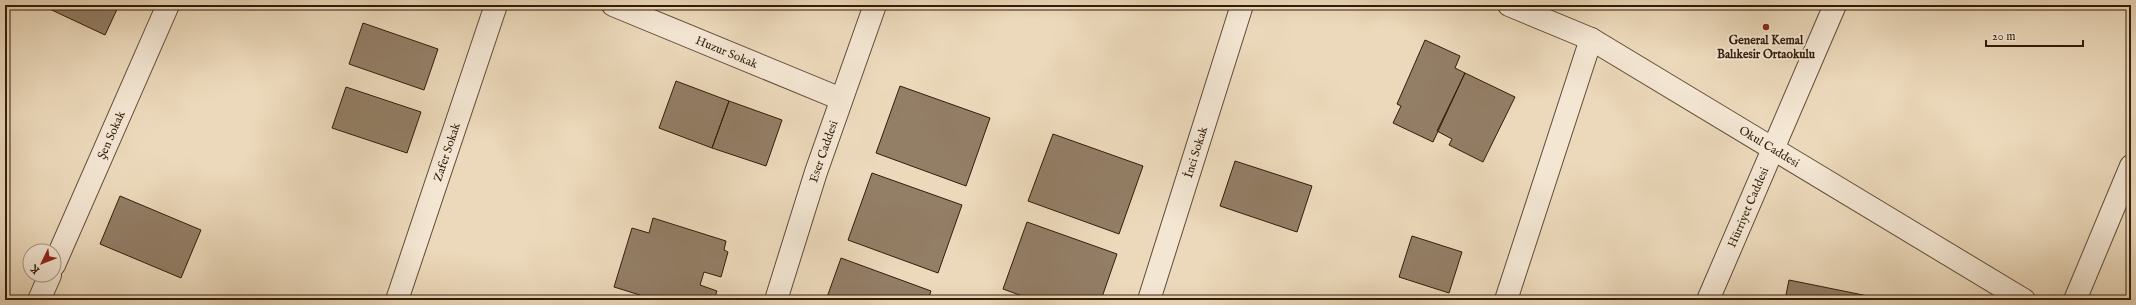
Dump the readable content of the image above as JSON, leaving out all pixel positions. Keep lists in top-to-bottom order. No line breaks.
{"streets":{"street":["Huzur Sokak","Şen Sokak","Okul Caddesi","Zafer Sokak","Eser Caddesi","İnci Sokak","Hürriyet Caddesi"]},"crossings":[["Huzur Sokak","Eser Caddesi"],["Okul Caddesi","Hürriyet Caddesi"]],"places":["General Kemal Balıkesir Ortaokulu"],"scale_bar":"20 m","north":"bottom left"}
